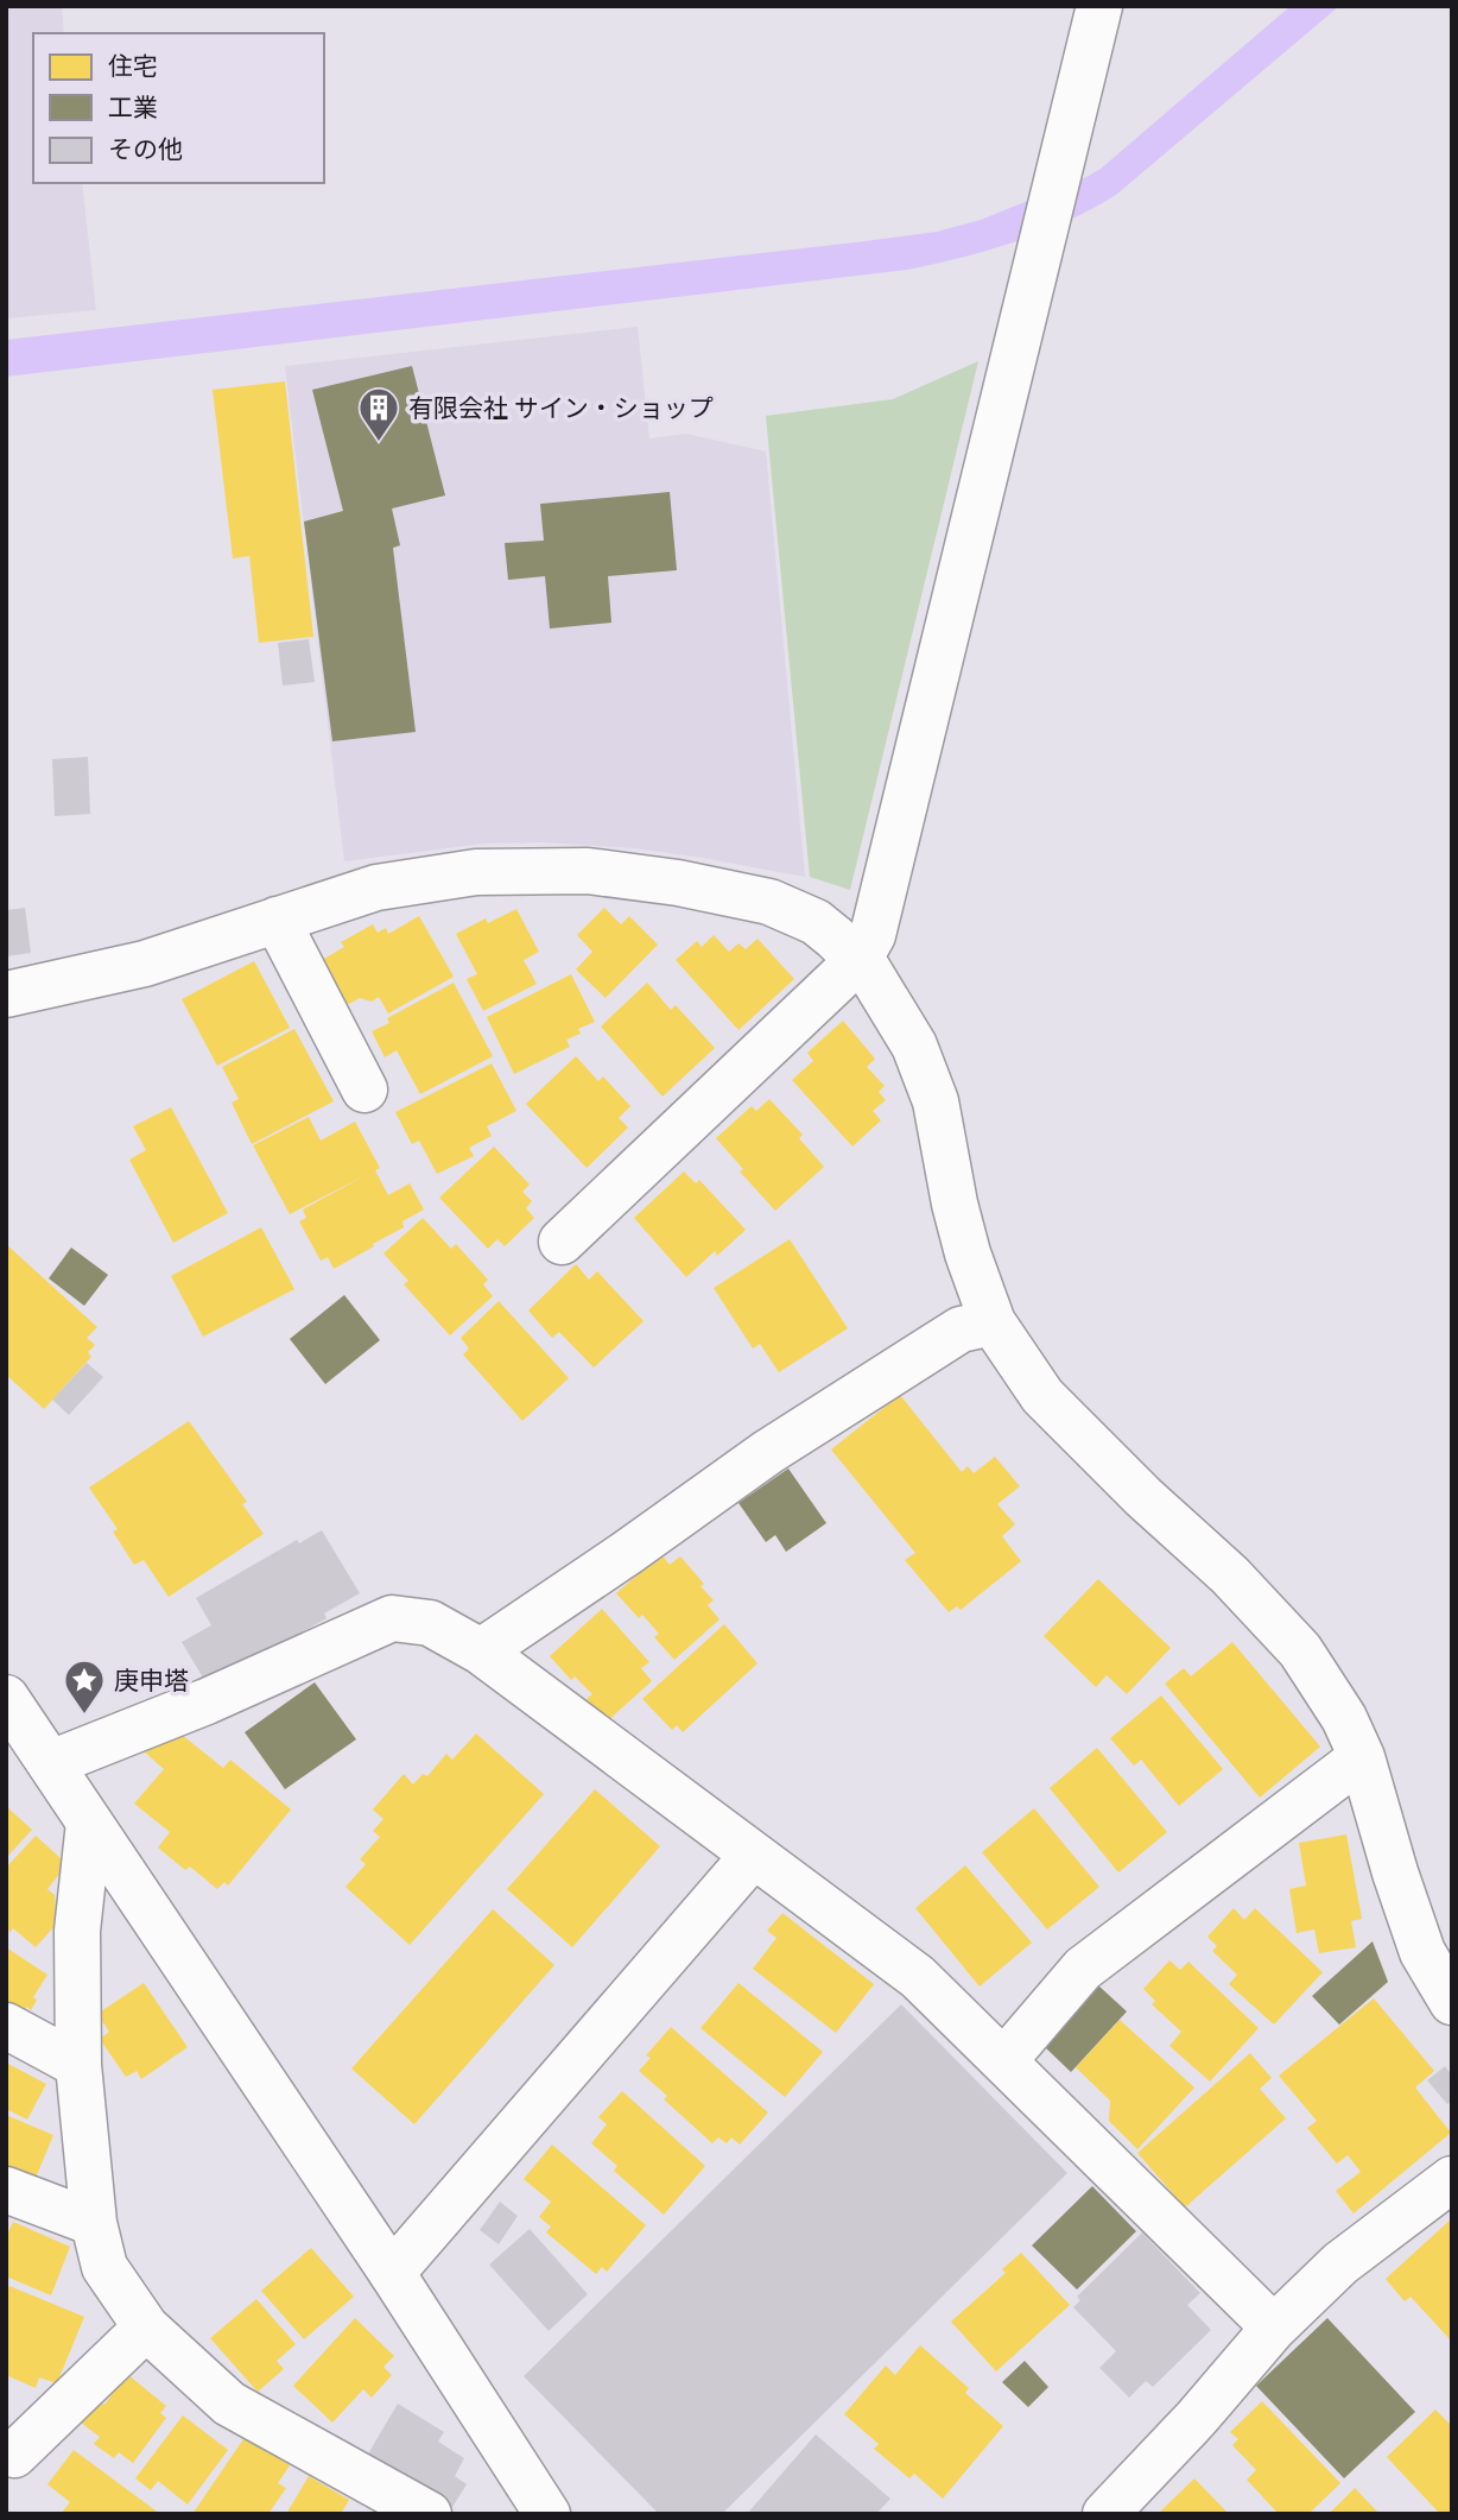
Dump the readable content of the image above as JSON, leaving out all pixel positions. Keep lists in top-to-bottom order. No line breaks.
{"places":{"building":["有限会社 サイン・ショップ"],"place":["庚申塔"]},"legend":["住宅","工業","その他"]}
